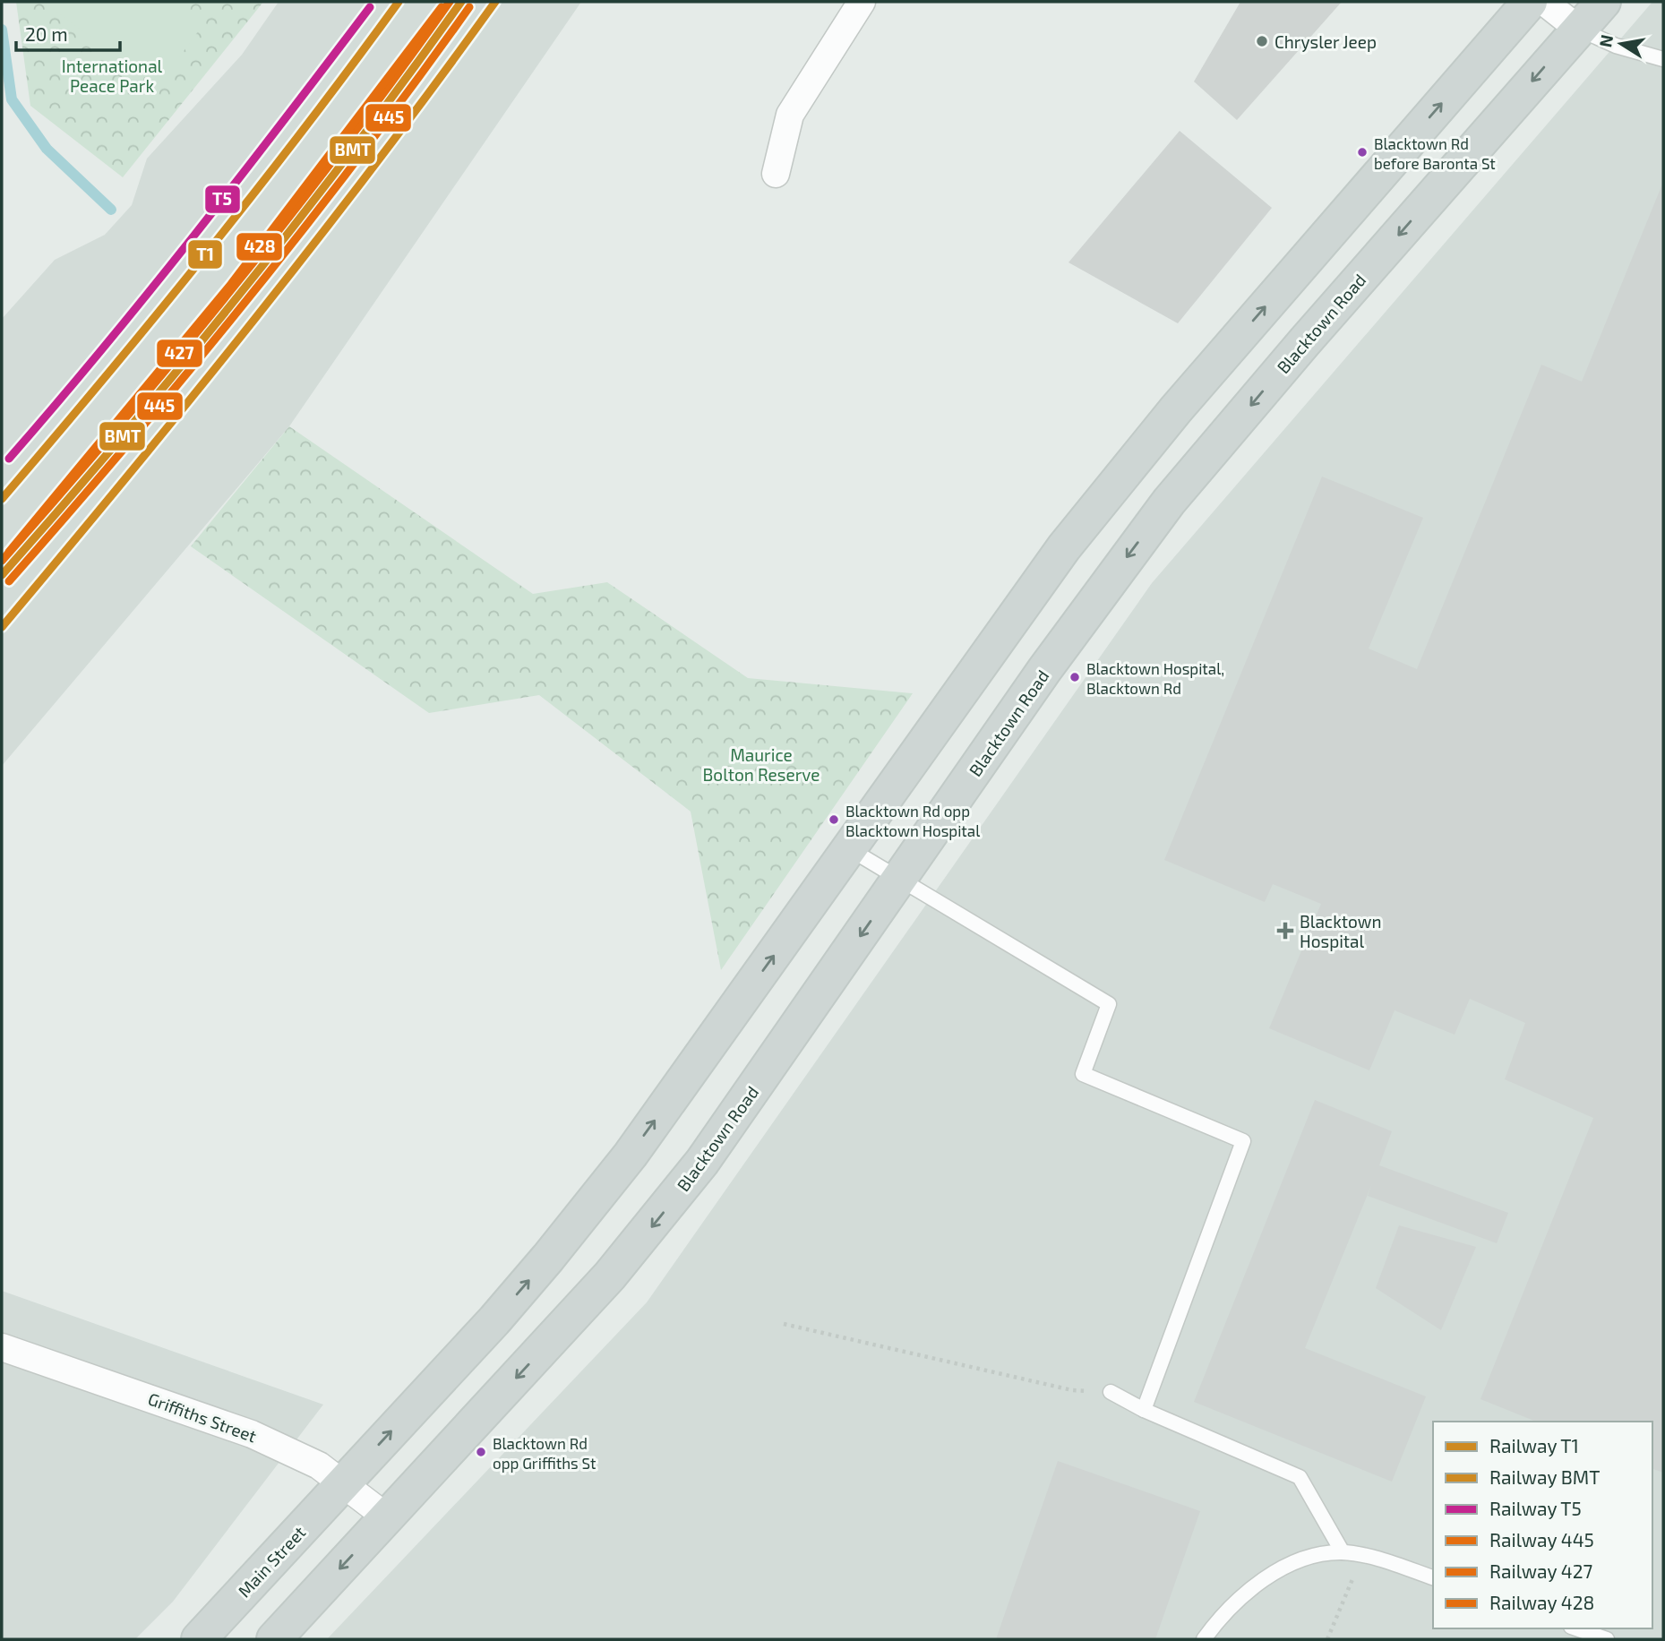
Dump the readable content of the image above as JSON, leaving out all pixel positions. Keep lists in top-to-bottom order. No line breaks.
{"streets":{"main road":["Blacktown Road","Main Street"],"street":["Griffiths Street"]},"crossings":[["Blacktown Road","Griffiths Street"],["Griffiths Street","Main Street"]],"parks":["International Peace Park","Maurice Bolton Reserve"],"places":{"other":["Chrysler Jeep","Blacktown Rd before Baronta St","Blacktown Hospital, Blacktown Rd","Blacktown Rd opp Blacktown Hospital","Blacktown Rd opp Griffiths St"],"health":["Blacktown Hospital"]},"lines":["rail line T1","rail line BMT","rail line 427","rail line T5","rail line 445","rail line 428"],"legend":["Railway T1","Railway BMT","Railway T5","Railway 445","Railway 427","Railway 428"],"scale_bar":"20 m","north":"left"}
